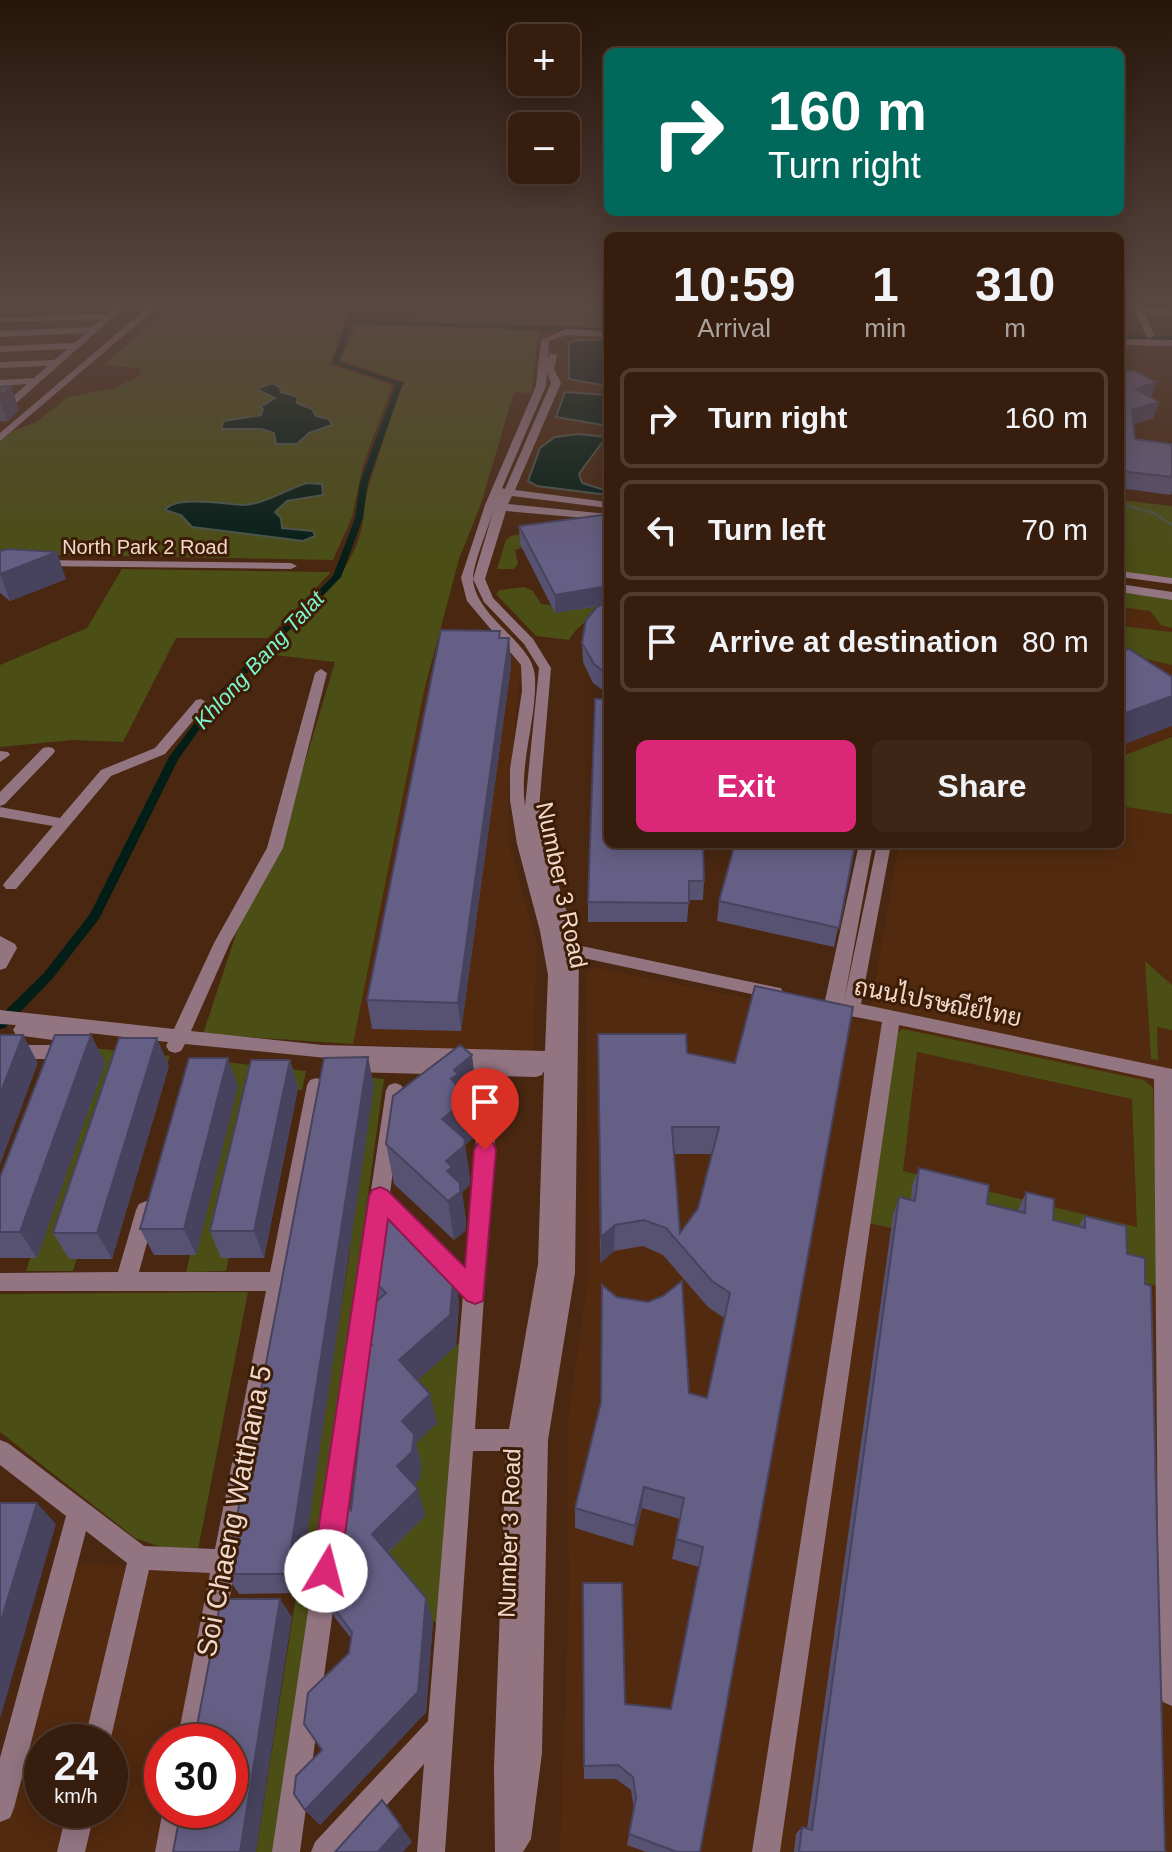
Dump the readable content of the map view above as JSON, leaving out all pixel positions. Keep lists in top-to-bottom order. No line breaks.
{"streets":{"street":["North Park 2 Road","Number 3 Road","ถนนไปรษณีย์ไทย","Soi Chaeng Watthana 5"]},"water":["Khlong Bang Talat"],"page":{"map_buttons":["+","−"],"turn":["160 m","Turn right"],"eta":["10:59","Arrival","1","min","310","m"],"list":[{"name":"Turn right","value":"160 m"},{"name":"Turn left","value":"70 m"},{"name":"Arrive at destination","value":"80 m"}],"buttons":["Exit","Share"],"speed":"24 km/h","limit":"30"}}
